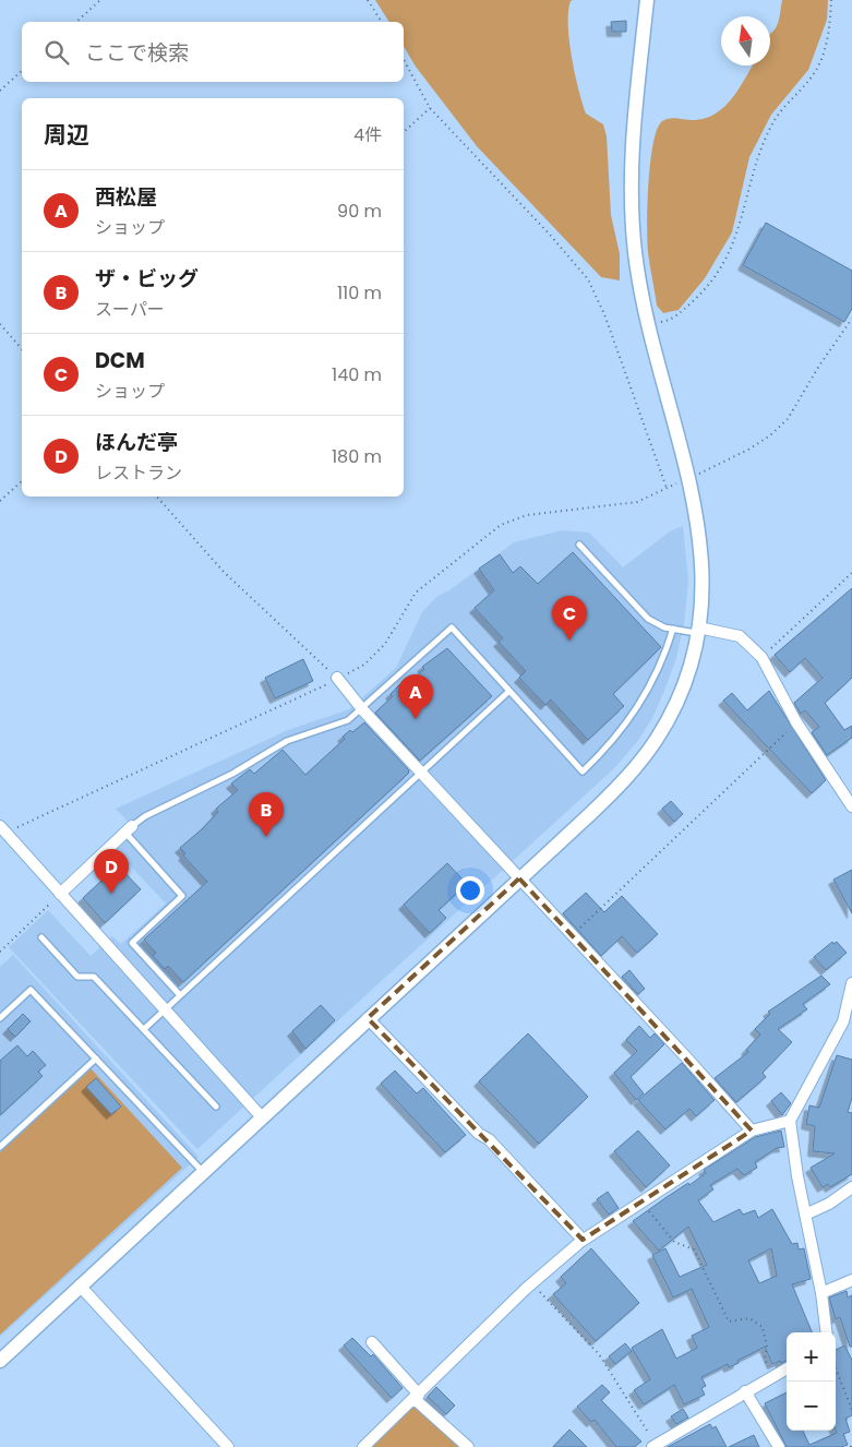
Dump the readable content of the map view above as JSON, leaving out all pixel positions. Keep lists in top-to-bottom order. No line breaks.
{"north":"top","page":{"search":"ここで検索","heading":["周辺","4件"],"list":[{"mark":"A","name":"西松屋","note":"ショップ","value":"90 m"},{"mark":"B","name":"ザ・ビッグ","note":"スーパー","value":"110 m"},{"mark":"C","name":"DCM","note":"ショップ","value":"140 m"},{"mark":"D","name":"ほんだ亭","note":"レストラン","value":"180 m"}],"pins":["C","A","B","D"],"map_buttons":["+","−"]}}
